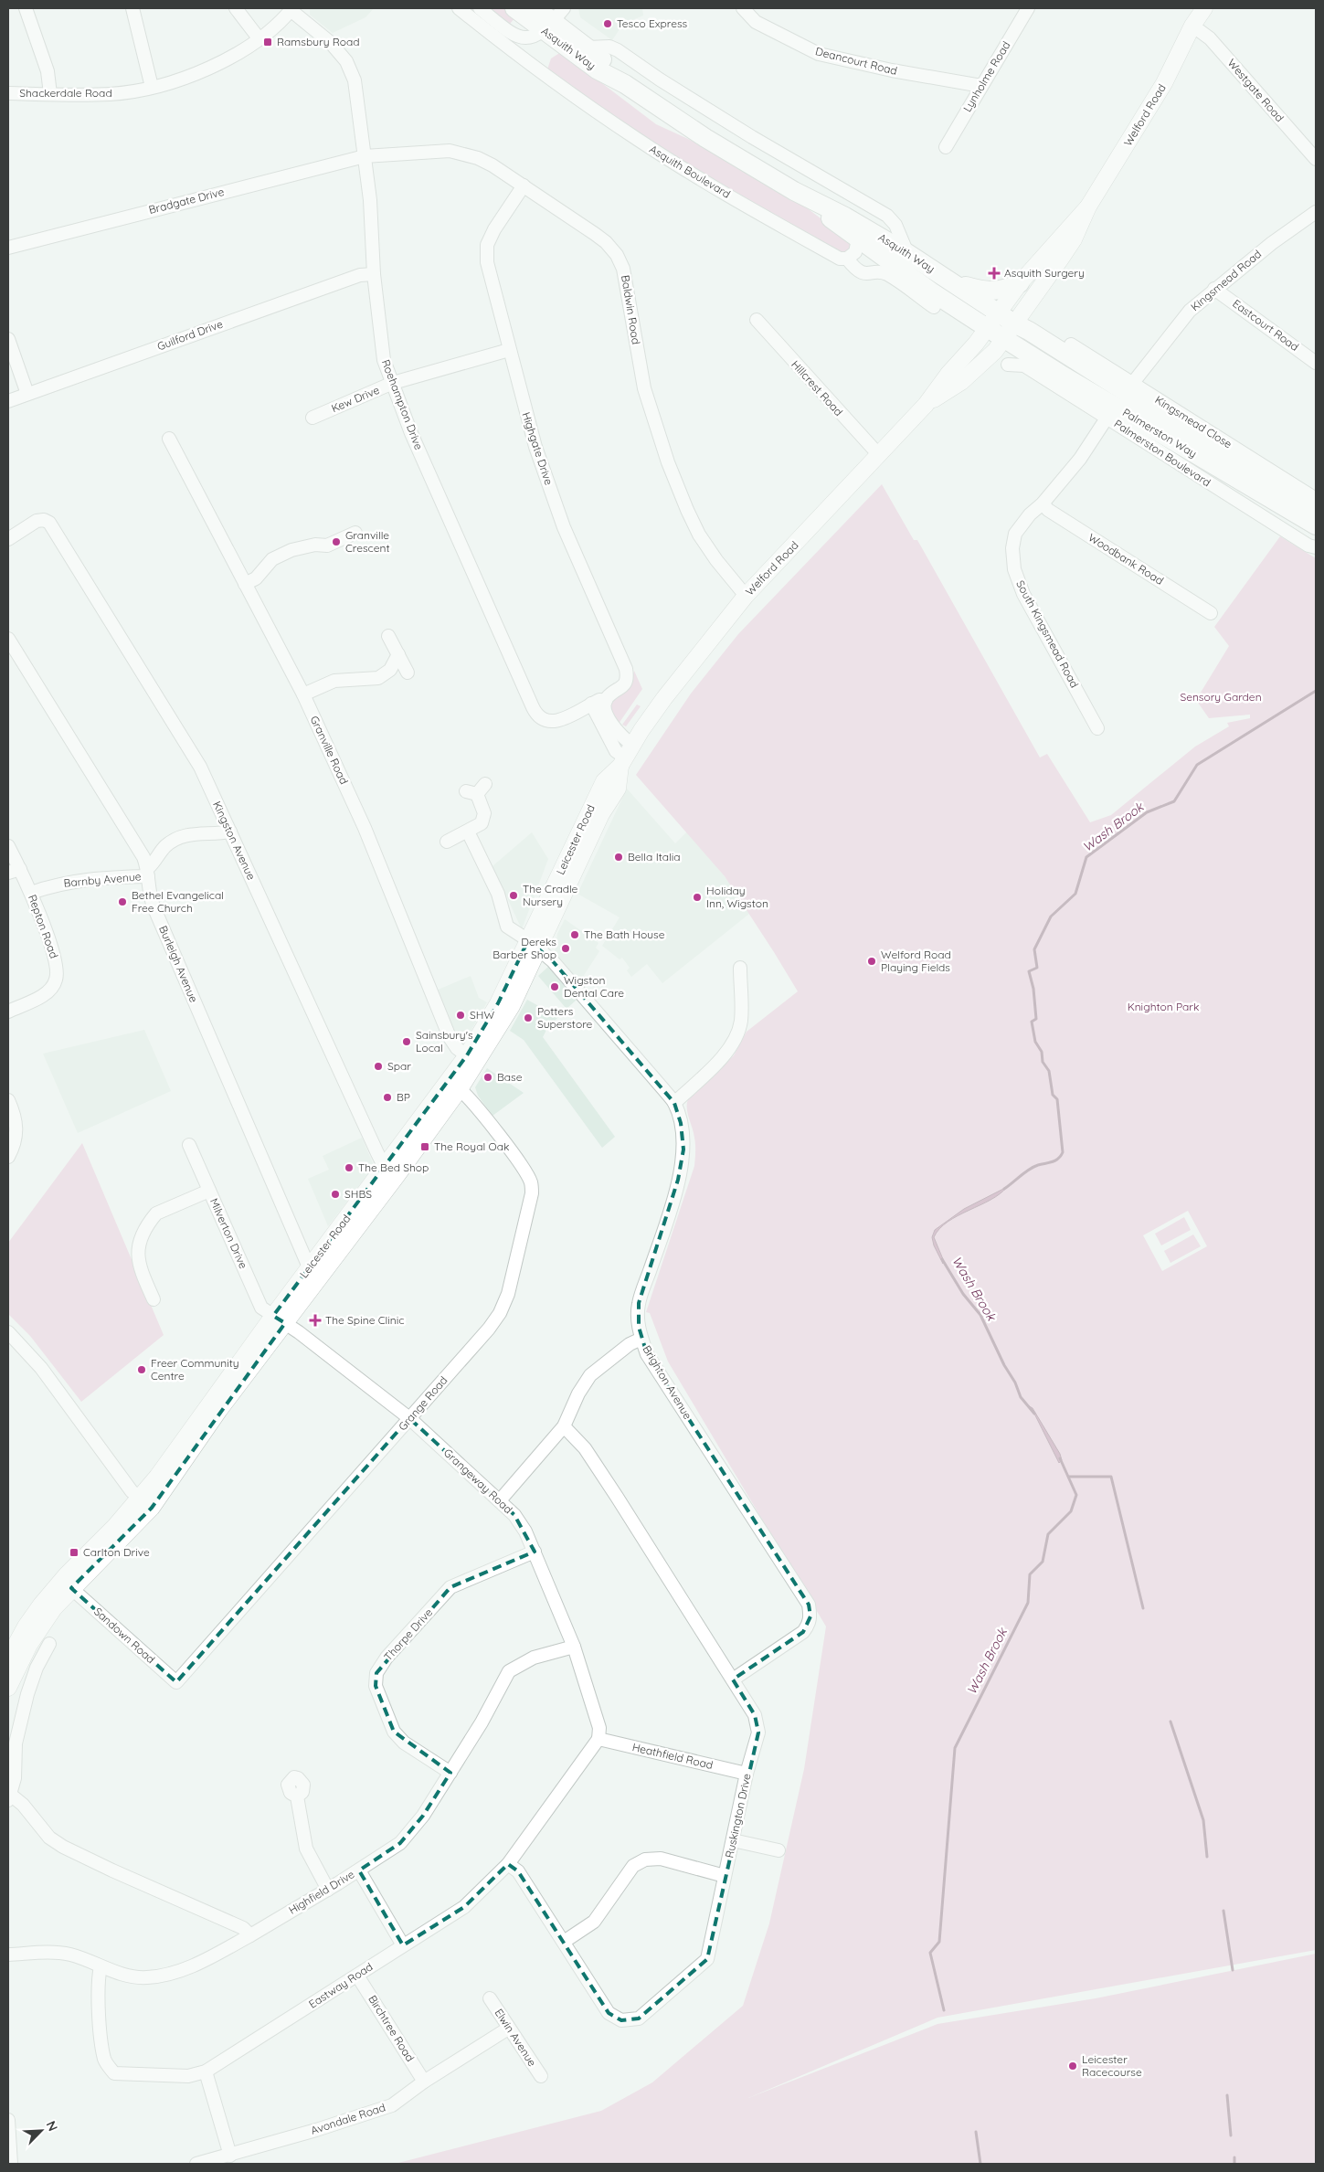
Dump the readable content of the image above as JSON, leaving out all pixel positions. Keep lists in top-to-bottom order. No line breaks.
{"streets":{"highway":["Asquith Way","Palmerston Way"],"main road":["Welford Road","Leicester Road"],"street":["Deancourt Road","Lynholme Road","Westgate Road","Shackerdale Road","Asquith Boulevard","Bradgate Drive","Kingsmead Road","Baldwin Road","Eastcourt Road","Guilford Drive","Hillcrest Road","Kew Drive","Roehampton Drive","Kingsmead Close","Highgate Drive","Palmerston Boulevard","Woodbank Road","South Kingsmead Road","Granville Road","Kingston Avenue","Barnby Avenue","Repton Road","Burleigh Avenue","Milverton Drive","Brighton Avenue","Grange Road","Grangeway Road","Thorpe Drive","Sandown Road","Heathfield Road","Ruskington Drive","Highfield Drive","Eastway Road","Birchtree Road","Elwin Avenue","Avondale Road"]},"crossings":[["Asquith Way","Welford Road"],["Asquith Way","Palmerston Way"],["Deancourt Road","Lynholme Road"],["Westgate Road","Welford Road"],["Shackerdale Road","Roehampton Drive"],["Welford Road","Baldwin Road"],["Welford Road","Hillcrest Road"],["Welford Road","Palmerston Way"],["Welford Road","Leicester Road"],["Bradgate Drive","Baldwin Road"],["Bradgate Drive","Roehampton Drive"],["Kingsmead Road","Eastcourt Road"],["Kingsmead Road","Kingsmead Close"],["Baldwin Road","Roehampton Drive"],["Baldwin Road","Highgate Drive"],["Guilford Drive","Roehampton Drive"],["Kew Drive","Roehampton Drive"],["Kew Drive","Highgate Drive"],["Roehampton Drive","Highgate Drive"],["Palmerston Way","Palmerston Boulevard"],["Palmerston Way","South Kingsmead Road"],["Palmerston Boulevard","South Kingsmead Road"],["Woodbank Road","South Kingsmead Road"],["Granville Road","Leicester Road"],["Leicester Road","Kingston Avenue"],["Leicester Road","Burleigh Avenue"],["Leicester Road","Milverton Drive"],["Leicester Road","Brighton Avenue"],["Leicester Road","Grange Road"],["Leicester Road","Grangeway Road"],["Leicester Road","Sandown Road"],["Barnby Avenue","Repton Road"],["Barnby Avenue","Burleigh Avenue"],["Milverton Drive","Grangeway Road"],["Brighton Avenue","Ruskington Drive"],["Grange Road","Grangeway Road"],["Grange Road","Sandown Road"],["Grangeway Road","Thorpe Drive"],["Grangeway Road","Heathfield Road"],["Grangeway Road","Highfield Drive"],["Grangeway Road","Eastway Road"],["Thorpe Drive","Highfield Drive"],["Heathfield Road","Ruskington Drive"],["Heathfield Road","Eastway Road"],["Ruskington Drive","Eastway Road"],["Highfield Drive","Eastway Road"],["Eastway Road","Birchtree Road"],["Birchtree Road","Avondale Road"],["Elwin Avenue","Avondale Road"]],"water":["Wash Brook"],"parks":["Sensory Garden","Knighton Park"],"places":{"other":["Tesco Express","Granville Crescent","Bella Italia","The Cradle Nursery","Holiday Inn, Wigston","Bethel Evangelical Free Church","The Bath House","Dereks Barber Shop","Welford Road Playing Fields","Wigston Dental Care","SHW","Potters Superstore","Sainsbury's Local","Spar","Base","BP","The Bed Shop","SHBS","Freer Community Centre","Leicester Racecourse"],"transit":["Ramsbury Road","The Royal Oak","Carlton Drive"],"health":["Asquith Surgery","The Spine Clinic"]},"north":"top right"}
